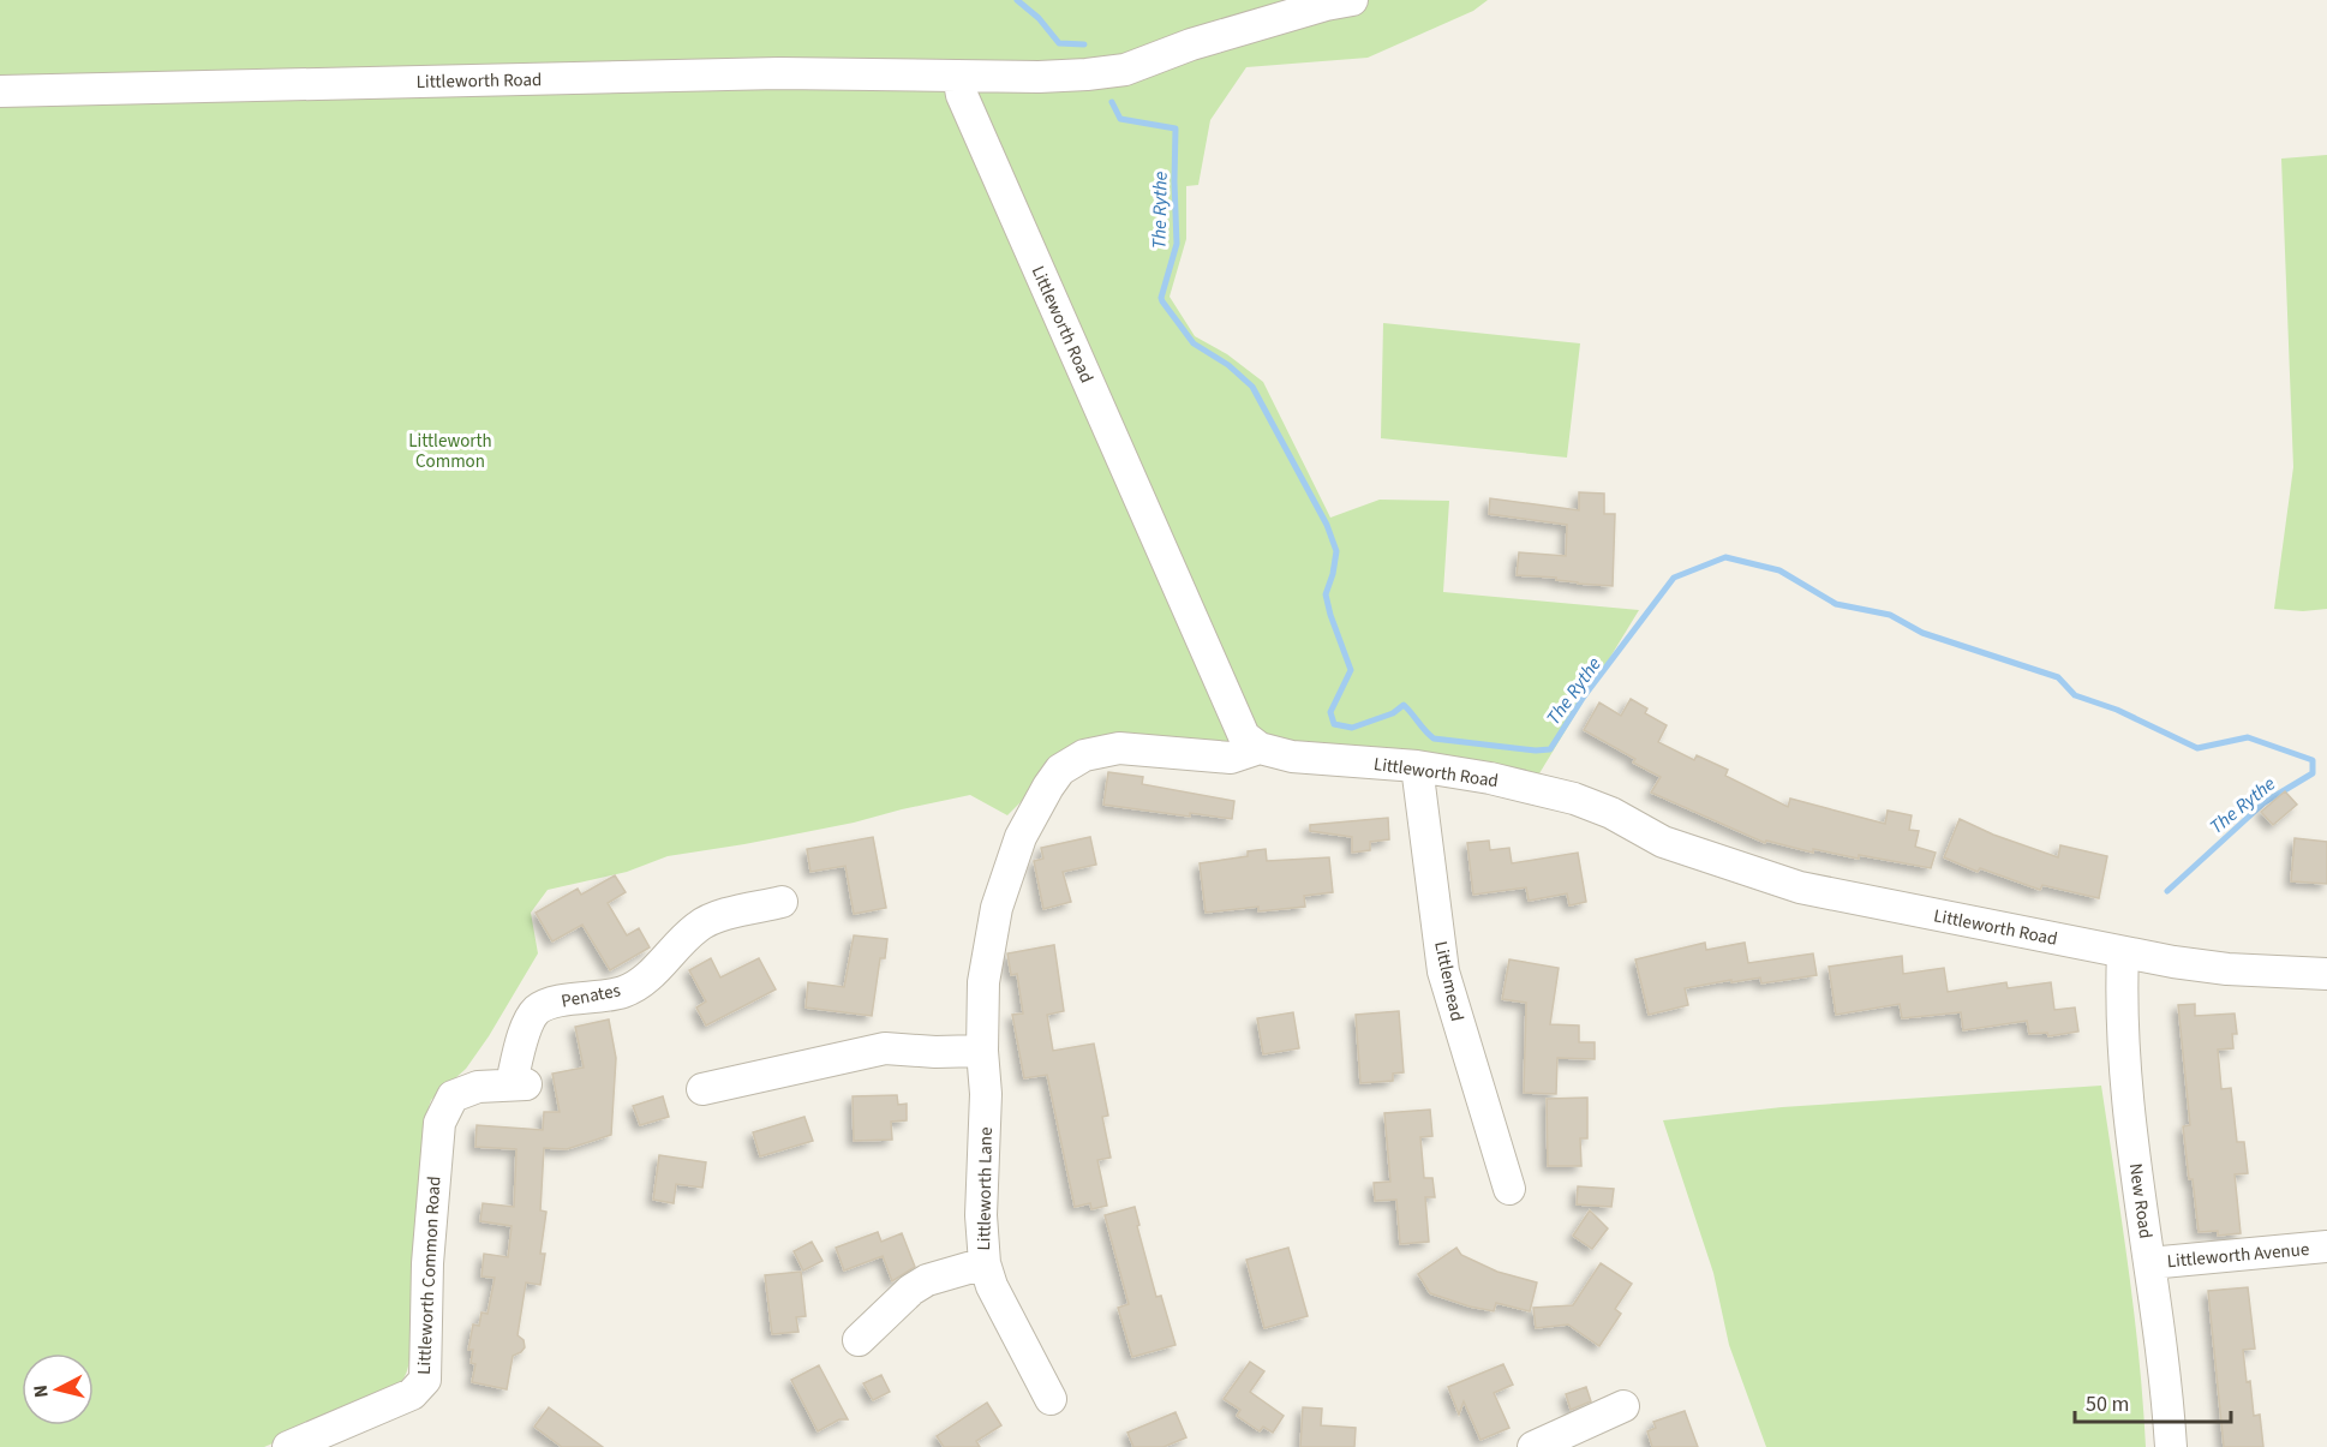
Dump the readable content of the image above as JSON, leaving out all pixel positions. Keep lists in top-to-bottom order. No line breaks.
{"streets":{"street":["Littleworth Road","Littlemead","Penates","Littleworth Lane","New Road","Littleworth Avenue","Littleworth Common Road"]},"crossings":[["Littleworth Road","Littlemead"],["Littleworth Road","Littleworth Lane"],["Littleworth Road","New Road"],["Penates","Littleworth Common Road"],["New Road","Littleworth Avenue"]],"water":["The Rythe"],"parks":["Littleworth Common"],"scale_bar":"50 m","north":"left"}
